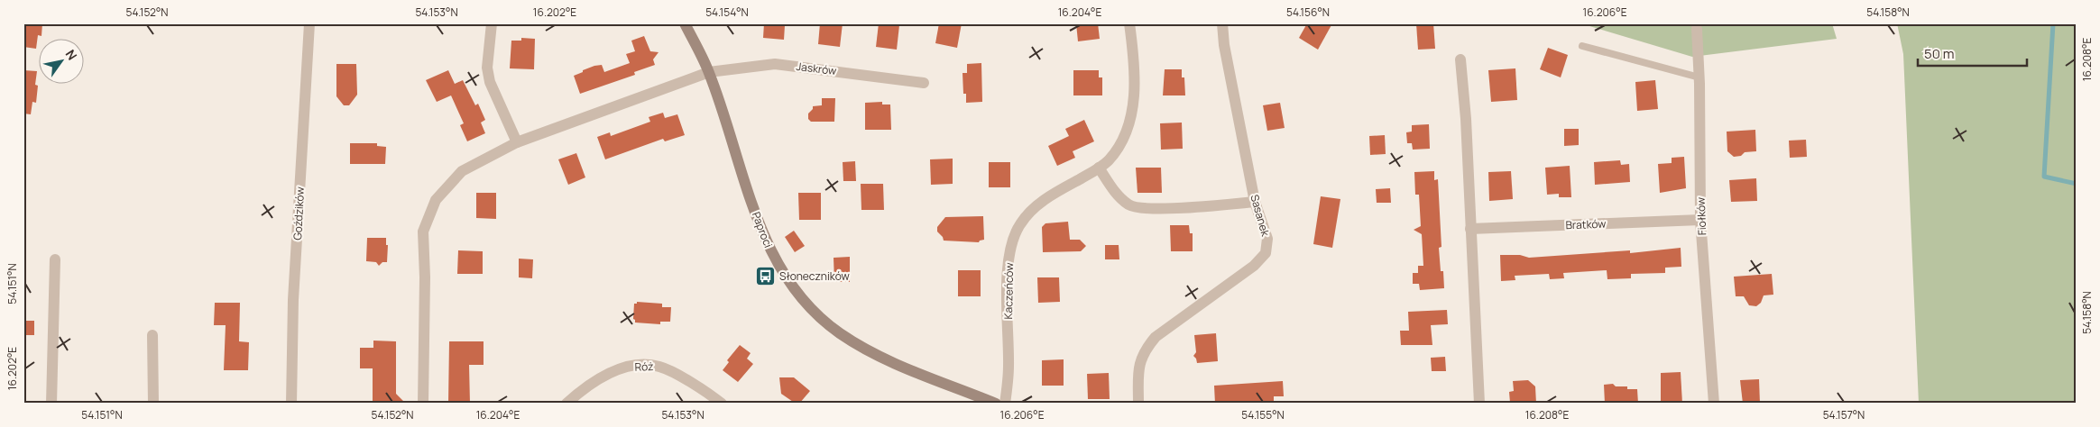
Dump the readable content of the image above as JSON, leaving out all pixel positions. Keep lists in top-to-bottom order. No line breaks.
{"streets":{"street":["Jaskrów","Goździków","Sasanek","Fiołków","Bratków","Paproci","Kaczeńców","Róż"]},"crossings":[["Jaskrów","Paproci"],["Fiołków","Bratków"]],"places":{"bus stop":["Słoneczników"]},"scale_bar":"50 m","north":"top right","coordinates":["54.152°N","54.153°N","16.202°E","54.154°N","16.204°E","54.156°N","16.206°E","54.158°N","16.208°E","54.151°N","54.155°N","54.157°N"]}
